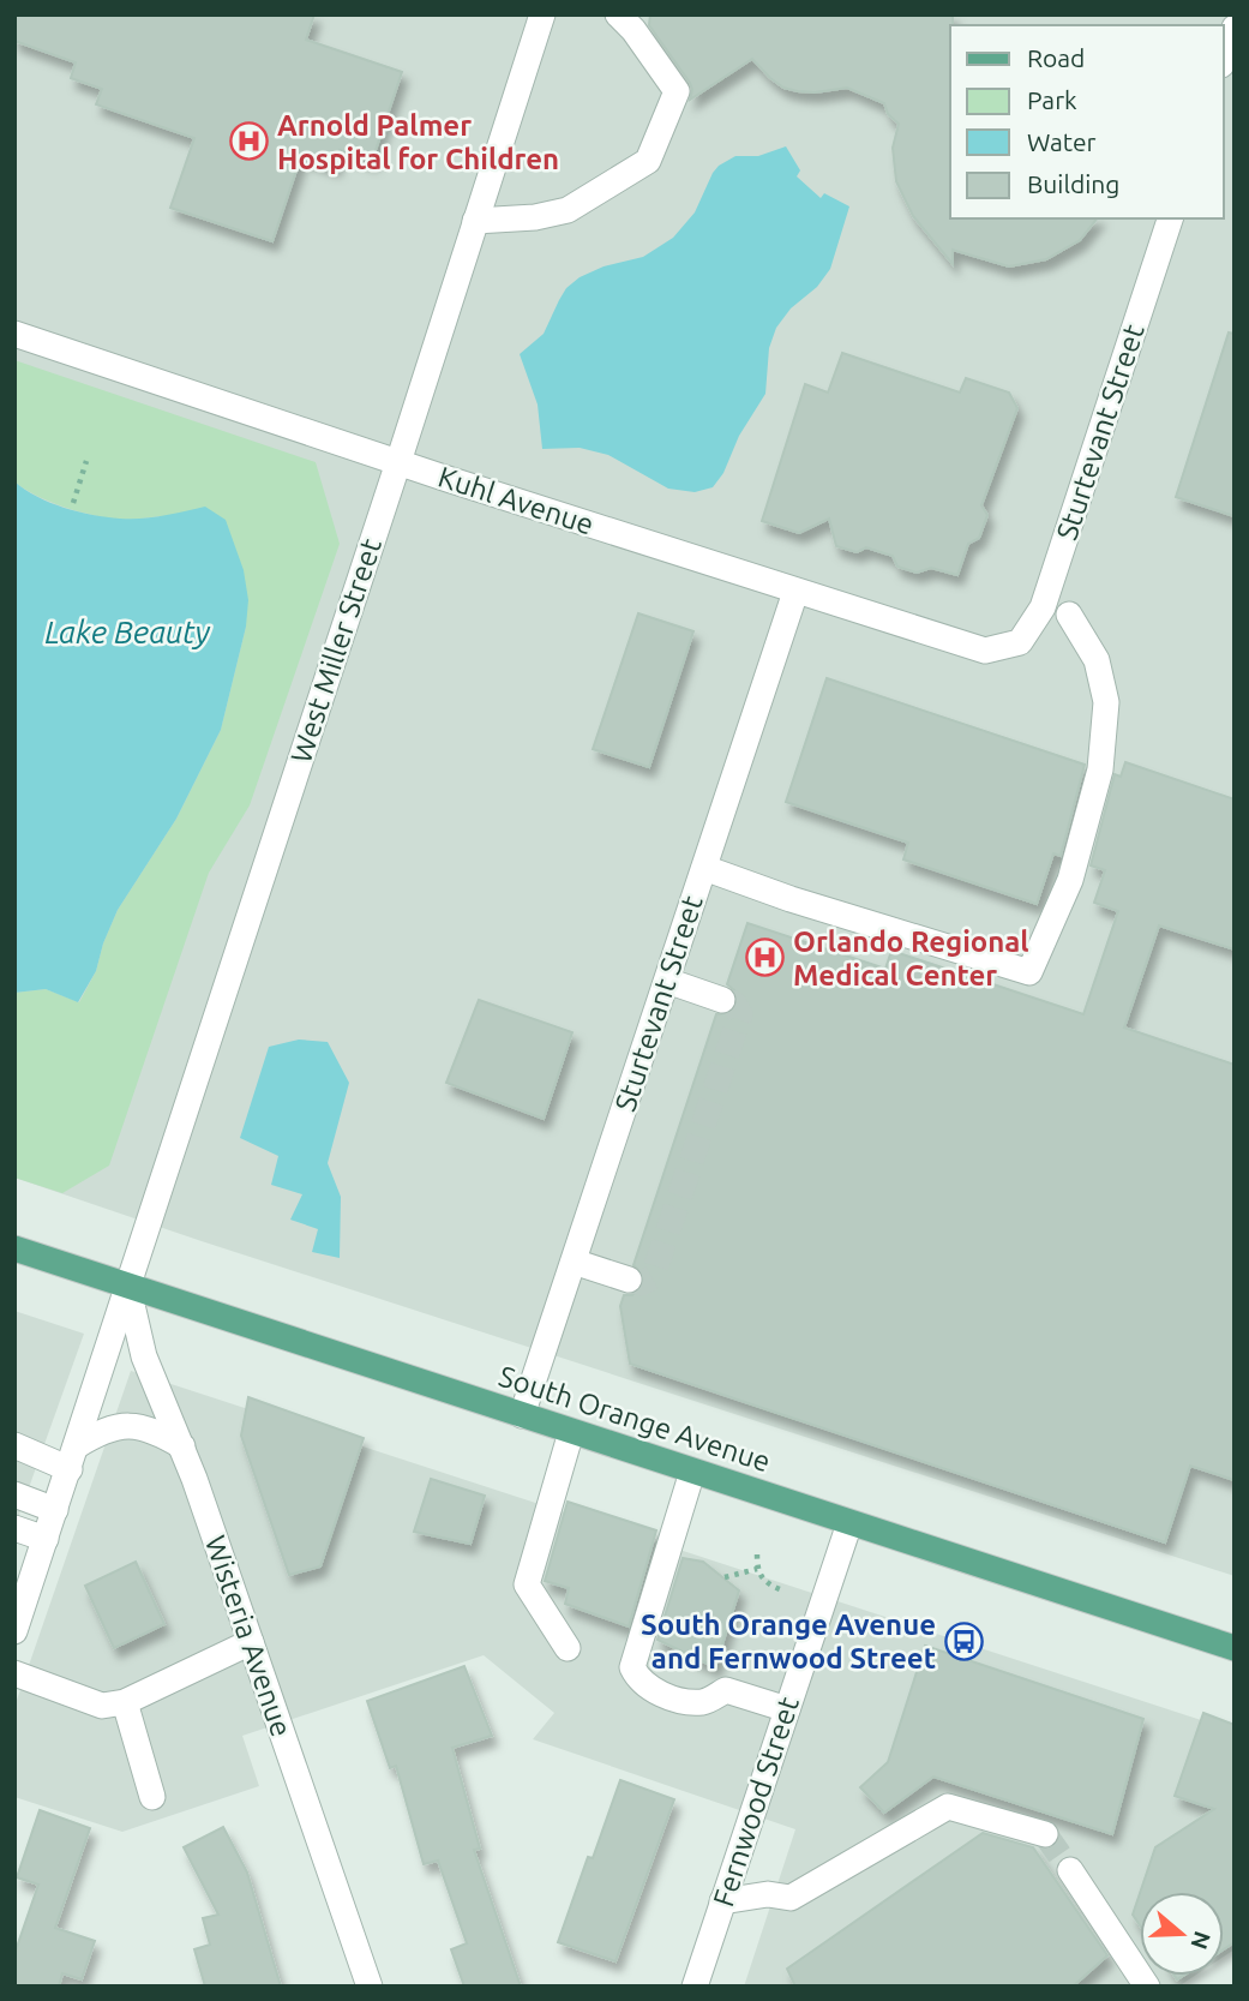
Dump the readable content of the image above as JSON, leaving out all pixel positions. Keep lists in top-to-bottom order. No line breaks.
{"streets":{"main road":["South Orange Avenue"],"street":["Sturtevant Street","Kuhl Avenue","West Miller Street","Wisteria Avenue","Fernwood Street"]},"crossings":[["Sturtevant Street","Kuhl Avenue"],["Sturtevant Street","South Orange Avenue"],["Kuhl Avenue","West Miller Street"],["West Miller Street","South Orange Avenue"],["West Miller Street","Wisteria Avenue"],["South Orange Avenue","Wisteria Avenue"],["South Orange Avenue","Fernwood Street"]],"water":["Lake Beauty"],"places":{"hospital":["Arnold Palmer Hospital for Children","Orlando Regional Medical Center"],"bus stop":["South Orange Avenue and Fernwood Street"]},"legend":["Road","Park","Water","Building"],"north":"right"}
